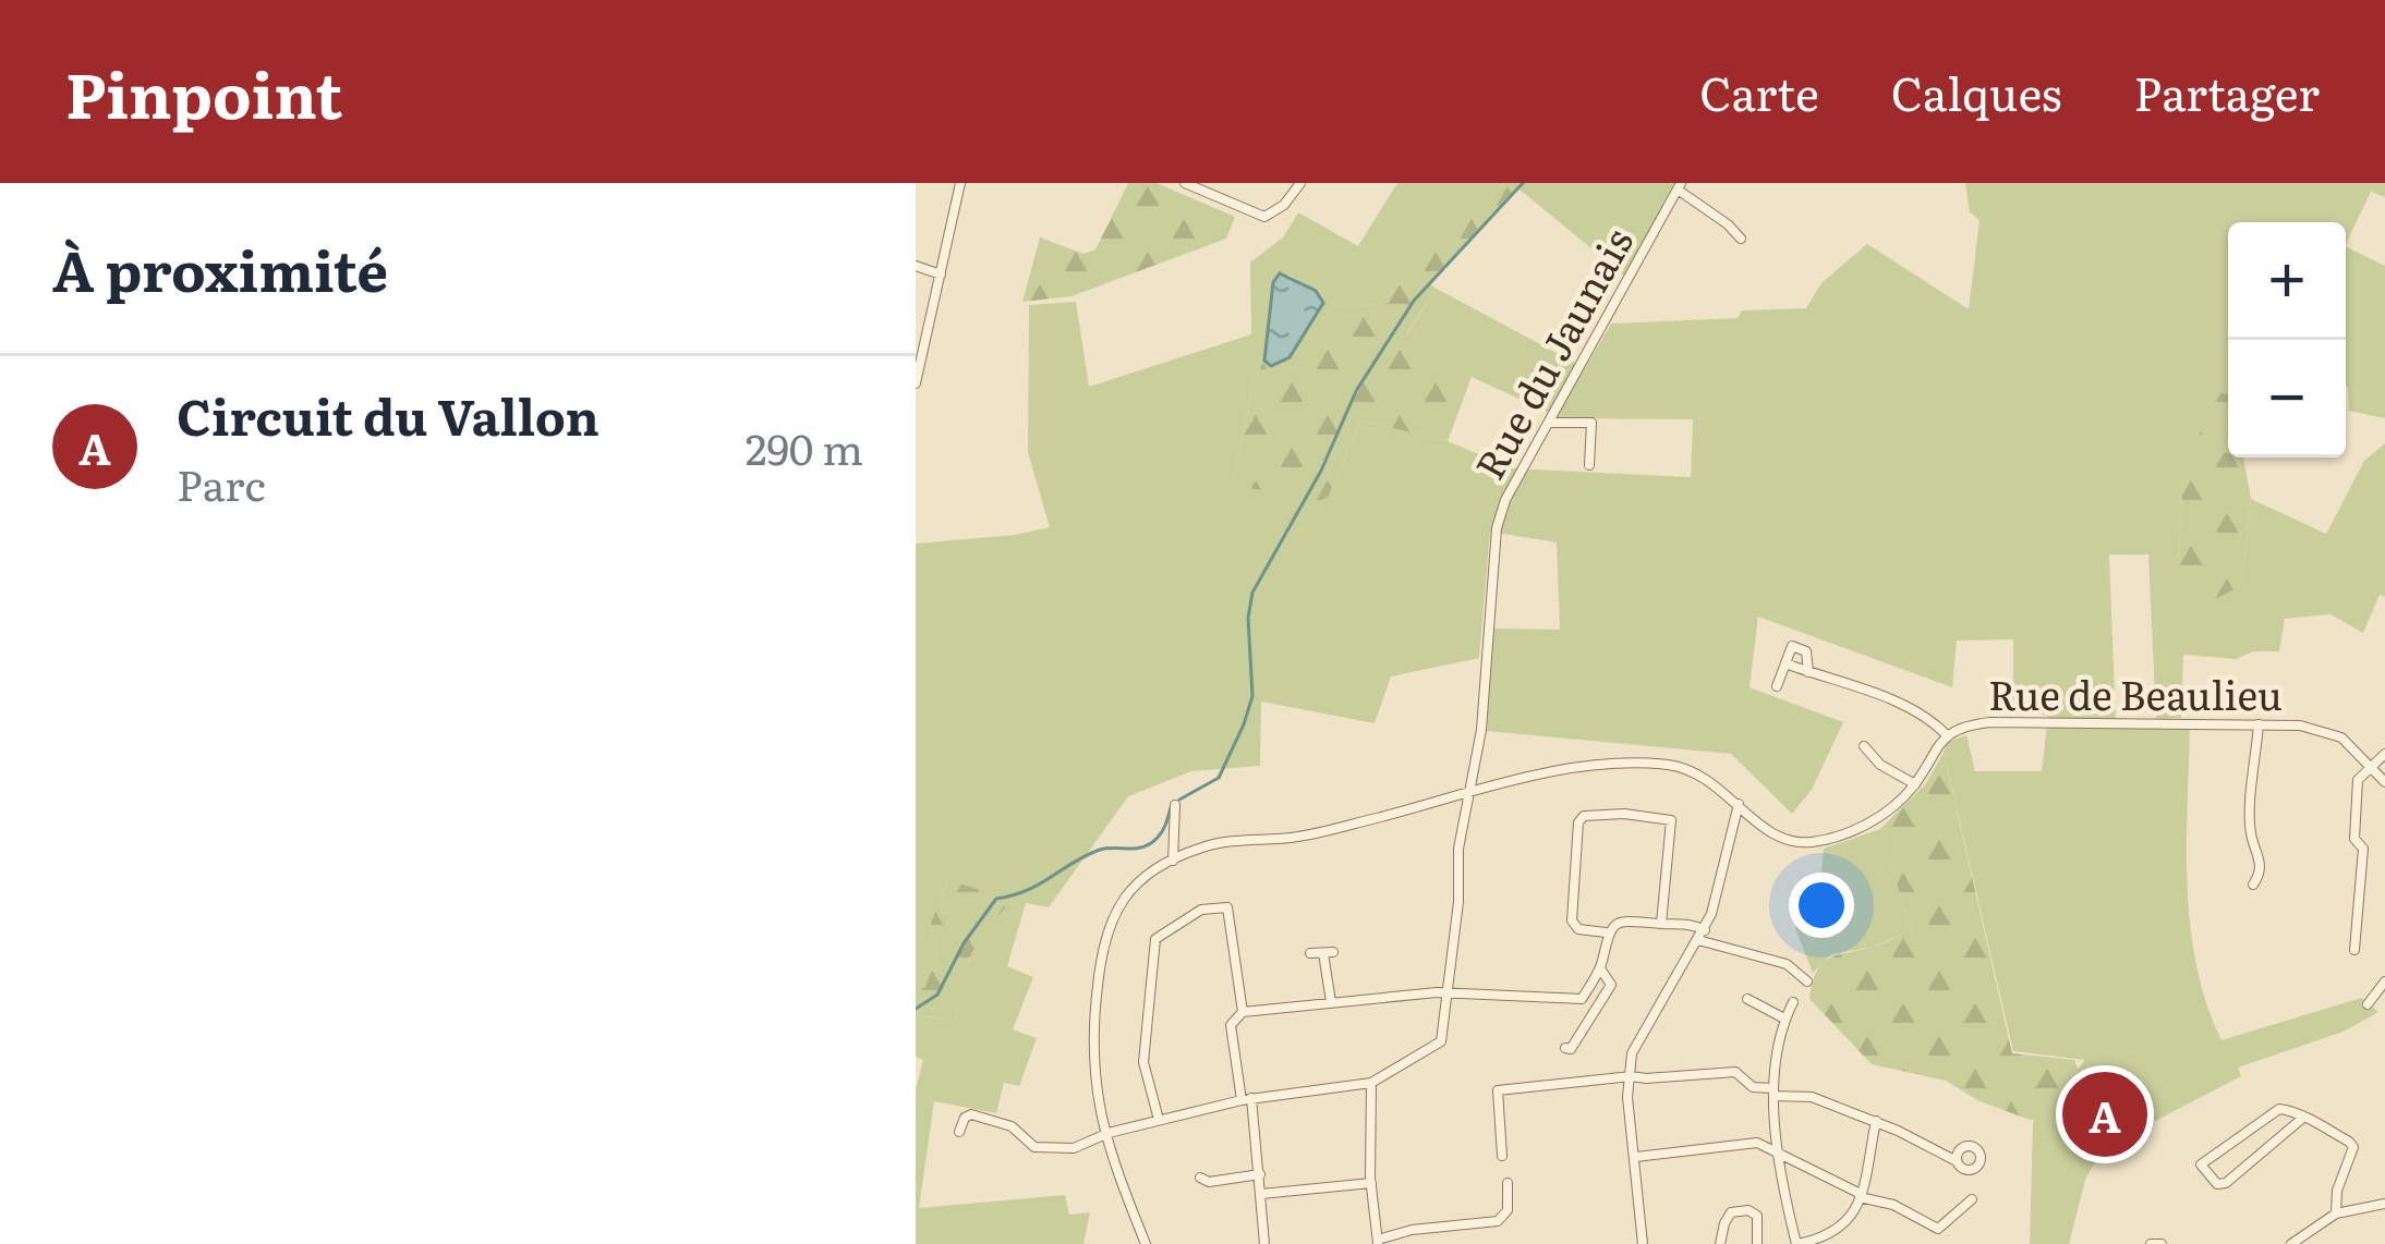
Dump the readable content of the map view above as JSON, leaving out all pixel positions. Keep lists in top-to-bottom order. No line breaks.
{"streets":{"street":["Rue du Jaunais","Rue de Beaulieu"]},"crossings":[["Rue du Jaunais","Rue de Beaulieu"]],"page":{"header":"Pinpoint","nav":["Carte","Calques","Partager"],"heading":"À proximité","map_buttons":["+","−"],"list":[{"mark":"A","name":"Circuit du Vallon","note":"Parc","value":"290 m"}],"pins":"A"}}
